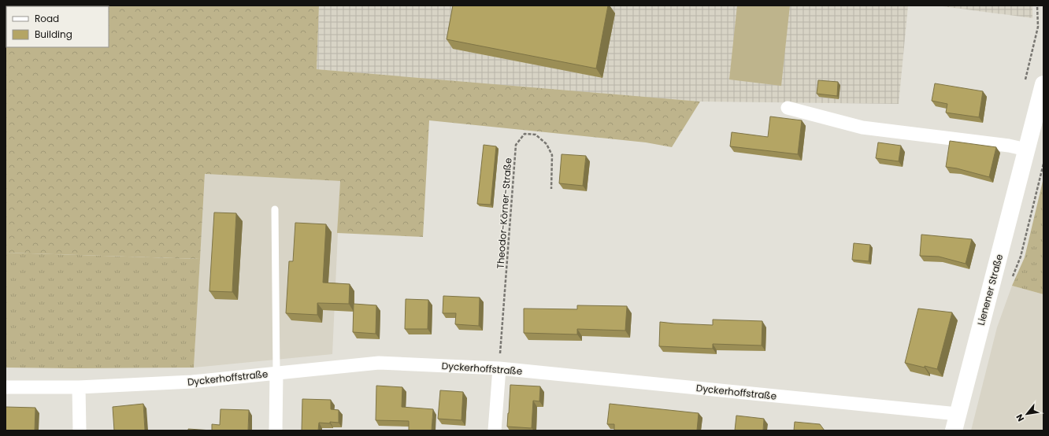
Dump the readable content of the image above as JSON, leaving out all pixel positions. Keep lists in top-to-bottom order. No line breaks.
{"streets":{"street":["Lienener Straße","Dyckerhoffstraße"],"path":["Theodor-Körner-Straße"]},"crossings":[["Theodor-Körner-Straße","Dyckerhoffstraße"],["Lienener Straße","Dyckerhoffstraße"]],"legend":["Road","Building"],"north":"bottom left"}
